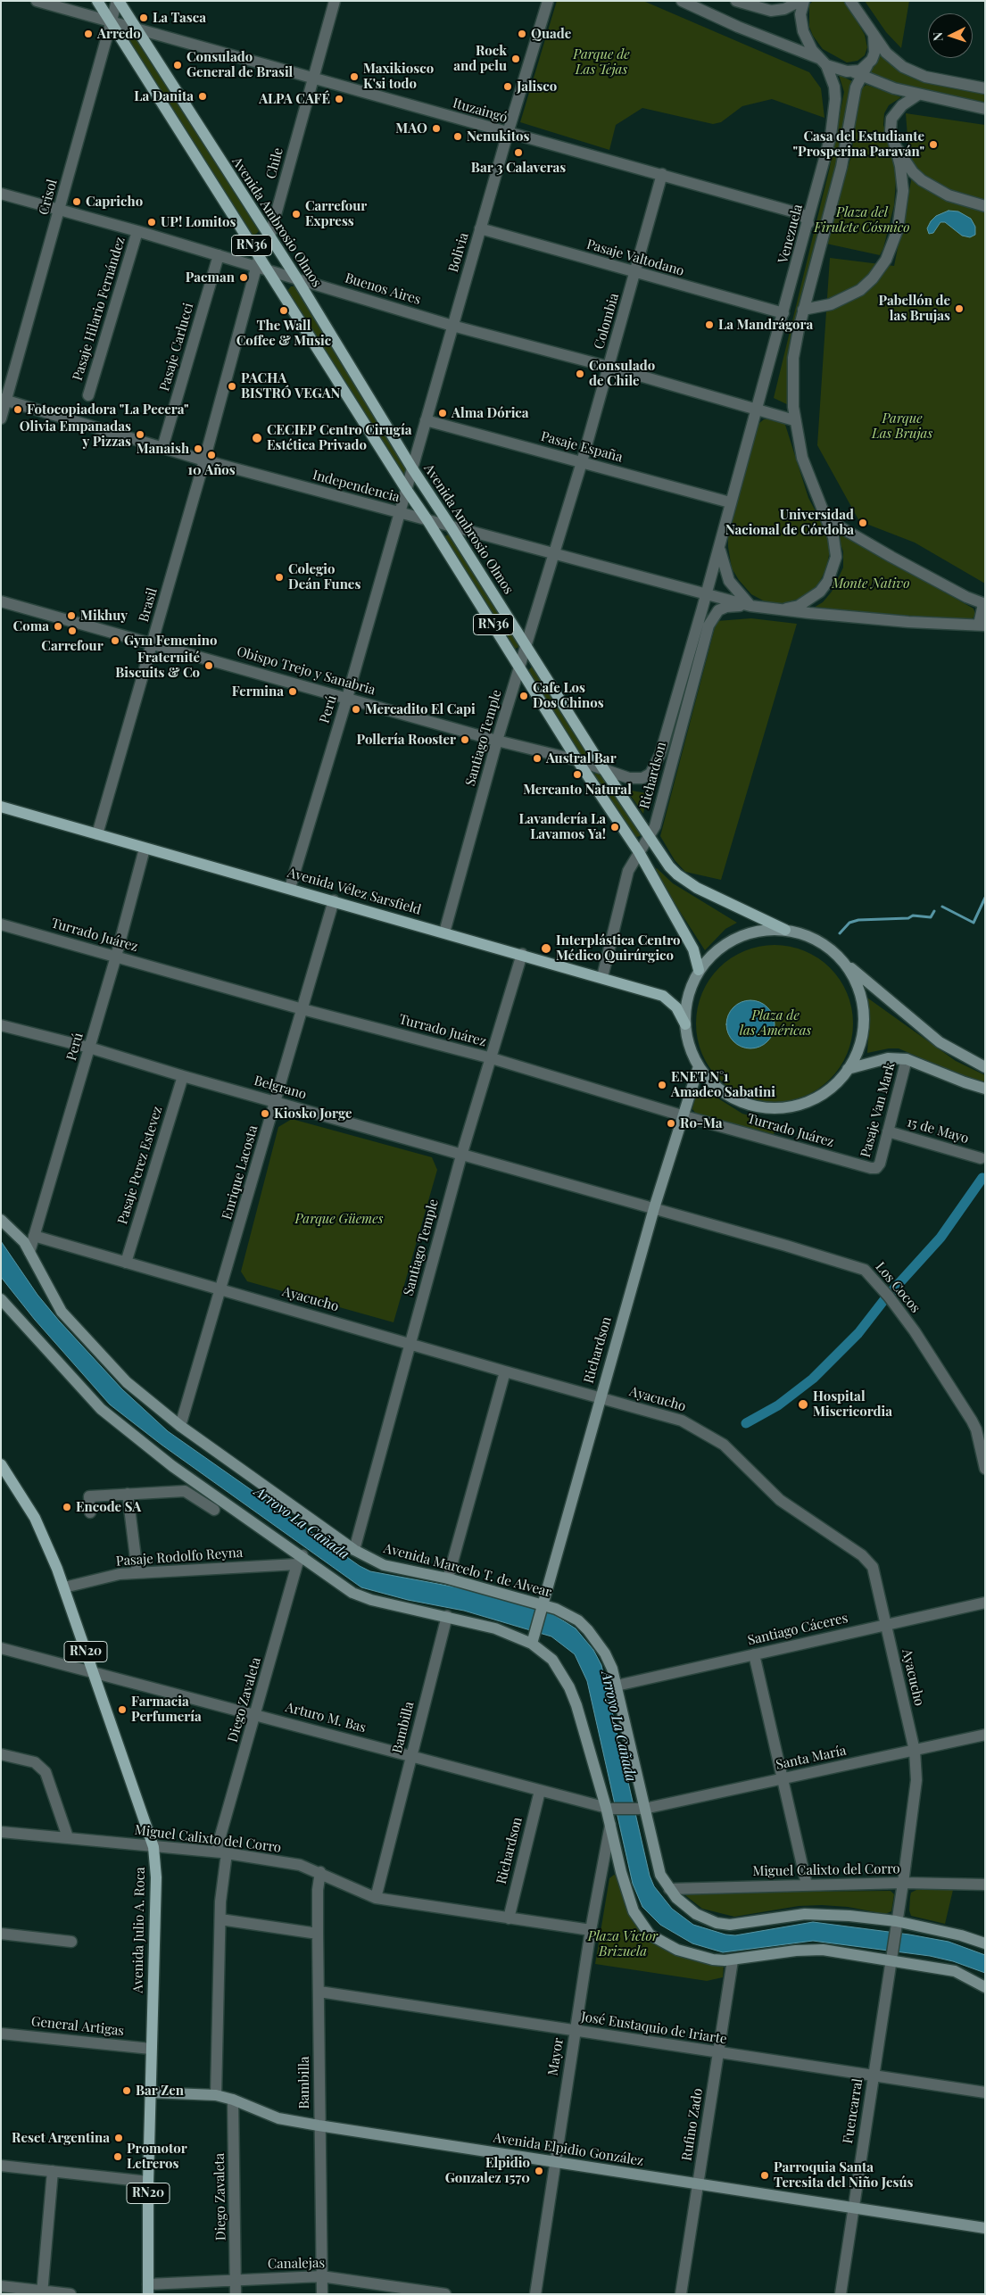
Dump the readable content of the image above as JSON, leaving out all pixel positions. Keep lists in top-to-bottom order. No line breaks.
{"streets":{"main road":["Avenida Ambrosio Olmos","RN36","Richardson","Avenida Vélez Sarsfield","Avenida Marcelo T. de Alvear","RN20","Avenida Julio A. Roca","Avenida Elpidio González"],"street":["Ituzaingó","Chile","Crisol","Venezuela","Bolivia","Pasaje Valtodano","Buenos Aires","Pasaje Hilario Fernández","Colombia","Pasaje Carlucci","Pasaje España","Independencia","Brasil","Obispo Trejo y Sanabria","Perú","Santiago Temple","Turrado Juárez","Belgrano","Pasaje Van Mark","15 de Mayo","Pasaje Perez Estevez","Enrique Lacosta","Los Cocos","Ayacucho","Pasaje Rodolfo Reyna","Santiago Cáceres","Diego Zavaleta","Arturo M. Bas","Bambilla","Santa María","Miguel Calixto del Corro","General Artigas","José Eustaquio de Iriarte","Mayor","Fuencarral","Rufino Zado","Canalejas"]},"crossings":[["Ituzaingó","Chile"],["Ituzaingó","Crisol"],["Ituzaingó","Avenida Ambrosio Olmos"],["Ituzaingó","Venezuela"],["Ituzaingó","RN36"],["Ituzaingó","Bolivia"],["Ituzaingó","Colombia"],["Chile","Avenida Ambrosio Olmos"],["Chile","RN36"],["Chile","Independencia"],["Chile","Brasil"],["Crisol","Avenida Ambrosio Olmos"],["Crisol","RN36"],["Crisol","Independencia"],["Avenida Ambrosio Olmos","RN36"],["Avenida Ambrosio Olmos","Bolivia"],["Avenida Ambrosio Olmos","Buenos Aires"],["Avenida Ambrosio Olmos","Independencia"],["Avenida Ambrosio Olmos","Obispo Trejo y Sanabria"],["Avenida Ambrosio Olmos","Santiago Temple"],["Avenida Ambrosio Olmos","Richardson"],["Venezuela","Pasaje Valtodano"],["Venezuela","Buenos Aires"],["Venezuela","Pasaje España"],["Venezuela","Independencia"],["Venezuela","Richardson"],["RN36","Bolivia"],["RN36","Buenos Aires"],["RN36","Independencia"],["RN36","Obispo Trejo y Sanabria"],["RN36","Santiago Temple"],["RN36","Richardson"],["RN36","Avenida Vélez Sarsfield"],["Bolivia","Pasaje Valtodano"],["Bolivia","Buenos Aires"],["Bolivia","Pasaje España"],["Bolivia","Independencia"],["Bolivia","Perú"],["Pasaje Valtodano","Colombia"],["Buenos Aires","Colombia"],["Colombia","Pasaje España"],["Colombia","Independencia"],["Colombia","Santiago Temple"],["Pasaje Carlucci","Independencia"],["Independencia","Brasil"],["Independencia","Perú"],["Independencia","Santiago Temple"],["Independencia","Richardson"],["Brasil","Obispo Trejo y Sanabria"],["Brasil","Avenida Vélez Sarsfield"],["Obispo Trejo y Sanabria","Perú"],["Obispo Trejo y Sanabria","Santiago Temple"],["Obispo Trejo y Sanabria","Richardson"],["Perú","Avenida Vélez Sarsfield"],["Perú","Turrado Juárez"],["Perú","Belgrano"],["Perú","Ayacucho"],["Perú","Avenida Marcelo T. de Alvear"],["Santiago Temple","Avenida Vélez Sarsfield"],["Santiago Temple","Turrado Juárez"],["Santiago Temple","Belgrano"],["Santiago Temple","Ayacucho"],["Santiago Temple","Avenida Marcelo T. de Alvear"],["Richardson","Avenida Vélez Sarsfield"],["Richardson","Turrado Juárez"],["Richardson","Belgrano"],["Richardson","Los Cocos"],["Richardson","Ayacucho"],["Richardson","Avenida Marcelo T. de Alvear"],["Richardson","Arturo M. Bas"],["Richardson","Miguel Calixto del Corro"],["Avenida Vélez Sarsfield","Enrique Lacosta"],["Turrado Juárez","Pasaje Van Mark"],["Turrado Juárez","Enrique Lacosta"],["Belgrano","Pasaje Perez Estevez"],["Belgrano","Enrique Lacosta"],["Belgrano","Los Cocos"],["Pasaje Van Mark","15 de Mayo"],["Pasaje Perez Estevez","Ayacucho"],["Enrique Lacosta","Ayacucho"],["Enrique Lacosta","Avenida Marcelo T. de Alvear"],["Ayacucho","Avenida Marcelo T. de Alvear"],["Ayacucho","Santiago Cáceres"],["Ayacucho","Santa María"],["Ayacucho","Miguel Calixto del Corro"],["Ayacucho","Fuencarral"],["Pasaje Rodolfo Reyna","Diego Zavaleta"],["Pasaje Rodolfo Reyna","Avenida Julio A. Roca"],["Avenida Marcelo T. de Alvear","Santiago Cáceres"],["Avenida Marcelo T. de Alvear","Arturo M. Bas"],["Avenida Marcelo T. de Alvear","Santa María"],["Avenida Marcelo T. de Alvear","Miguel Calixto del Corro"],["Diego Zavaleta","Arturo M. Bas"],["Diego Zavaleta","Miguel Calixto del Corro"],["Diego Zavaleta","Avenida Elpidio González"],["Diego Zavaleta","Canalejas"],["Arturo M. Bas","Bambilla"],["Arturo M. Bas","Santa María"],["Arturo M. Bas","Avenida Julio A. Roca"],["Bambilla","Miguel Calixto del Corro"],["Bambilla","José Eustaquio de Iriarte"],["Bambilla","Avenida Elpidio González"],["Bambilla","Canalejas"],["Miguel Calixto del Corro","Avenida Julio A. Roca"],["Miguel Calixto del Corro","Mayor"],["Avenida Julio A. Roca","General Artigas"],["Avenida Julio A. Roca","Avenida Elpidio González"],["Avenida Julio A. Roca","Canalejas"],["José Eustaquio de Iriarte","Mayor"],["José Eustaquio de Iriarte","Fuencarral"],["José Eustaquio de Iriarte","Rufino Zado"],["Mayor","Avenida Elpidio González"],["Fuencarral","Avenida Elpidio González"],["Rufino Zado","Avenida Elpidio González"]],"water":["Arroyo La Cañada"],"parks":["Parque de Las Tejas","Plaza del Firulete Cósmico","Parque Las Brujas","Monte Nativo","Plaza de las Américas","Parque Güemes","Plaza Victor Brizuela"],"places":["La Tasca","Arredo","Quade","Rock and pelu","Consulado General de Brasil","Maxikiosco K'si todo","Jalisco","La Danita","ALPA CAFÉ","MAO","Nenukitos","Casa del Estudiante \"Prosperina Paraván\"","Bar 3 Calaveras","Capricho","Carrefour Express","UP! Lomitos","Pacman","Pabellón de las Brujas","The Wall Coffee & Music","La Mandrágora","Consulado de Chile","PACHA BISTRÓ VEGAN","Fotocopiadora \"La Pecera\"","Alma Dórica","Olivia Empanadas y Pizzas","CECIEP Centro Cirugía Estética Privado","Manaish","10 Años","Universidad Nacional de Córdoba","Colegio Deán Funes","Mikhuy","Coma","Carrefour","Gym Femenino","Fraternité Biscuits & Co","Fermina","Cafe Los Dos Chinos","Mercadito El Capi","Pollería Rooster","Austral Bar","Mercanto Natural","Lavandería La Lavamos Ya!","Interplástica Centro Médico Quirúrgico","ENET N°1 Amadeo Sabatini","Kiosko Jorge","Ro-Ma","Hospital Misericordia","Encode SA","Farmacia Perfumería","Bar Zen","Reset Argentina","Promotor Letreros","Elpidio Gonzalez 1570","Parroquia Santa Teresita del Niño Jesús"],"north":"left"}
